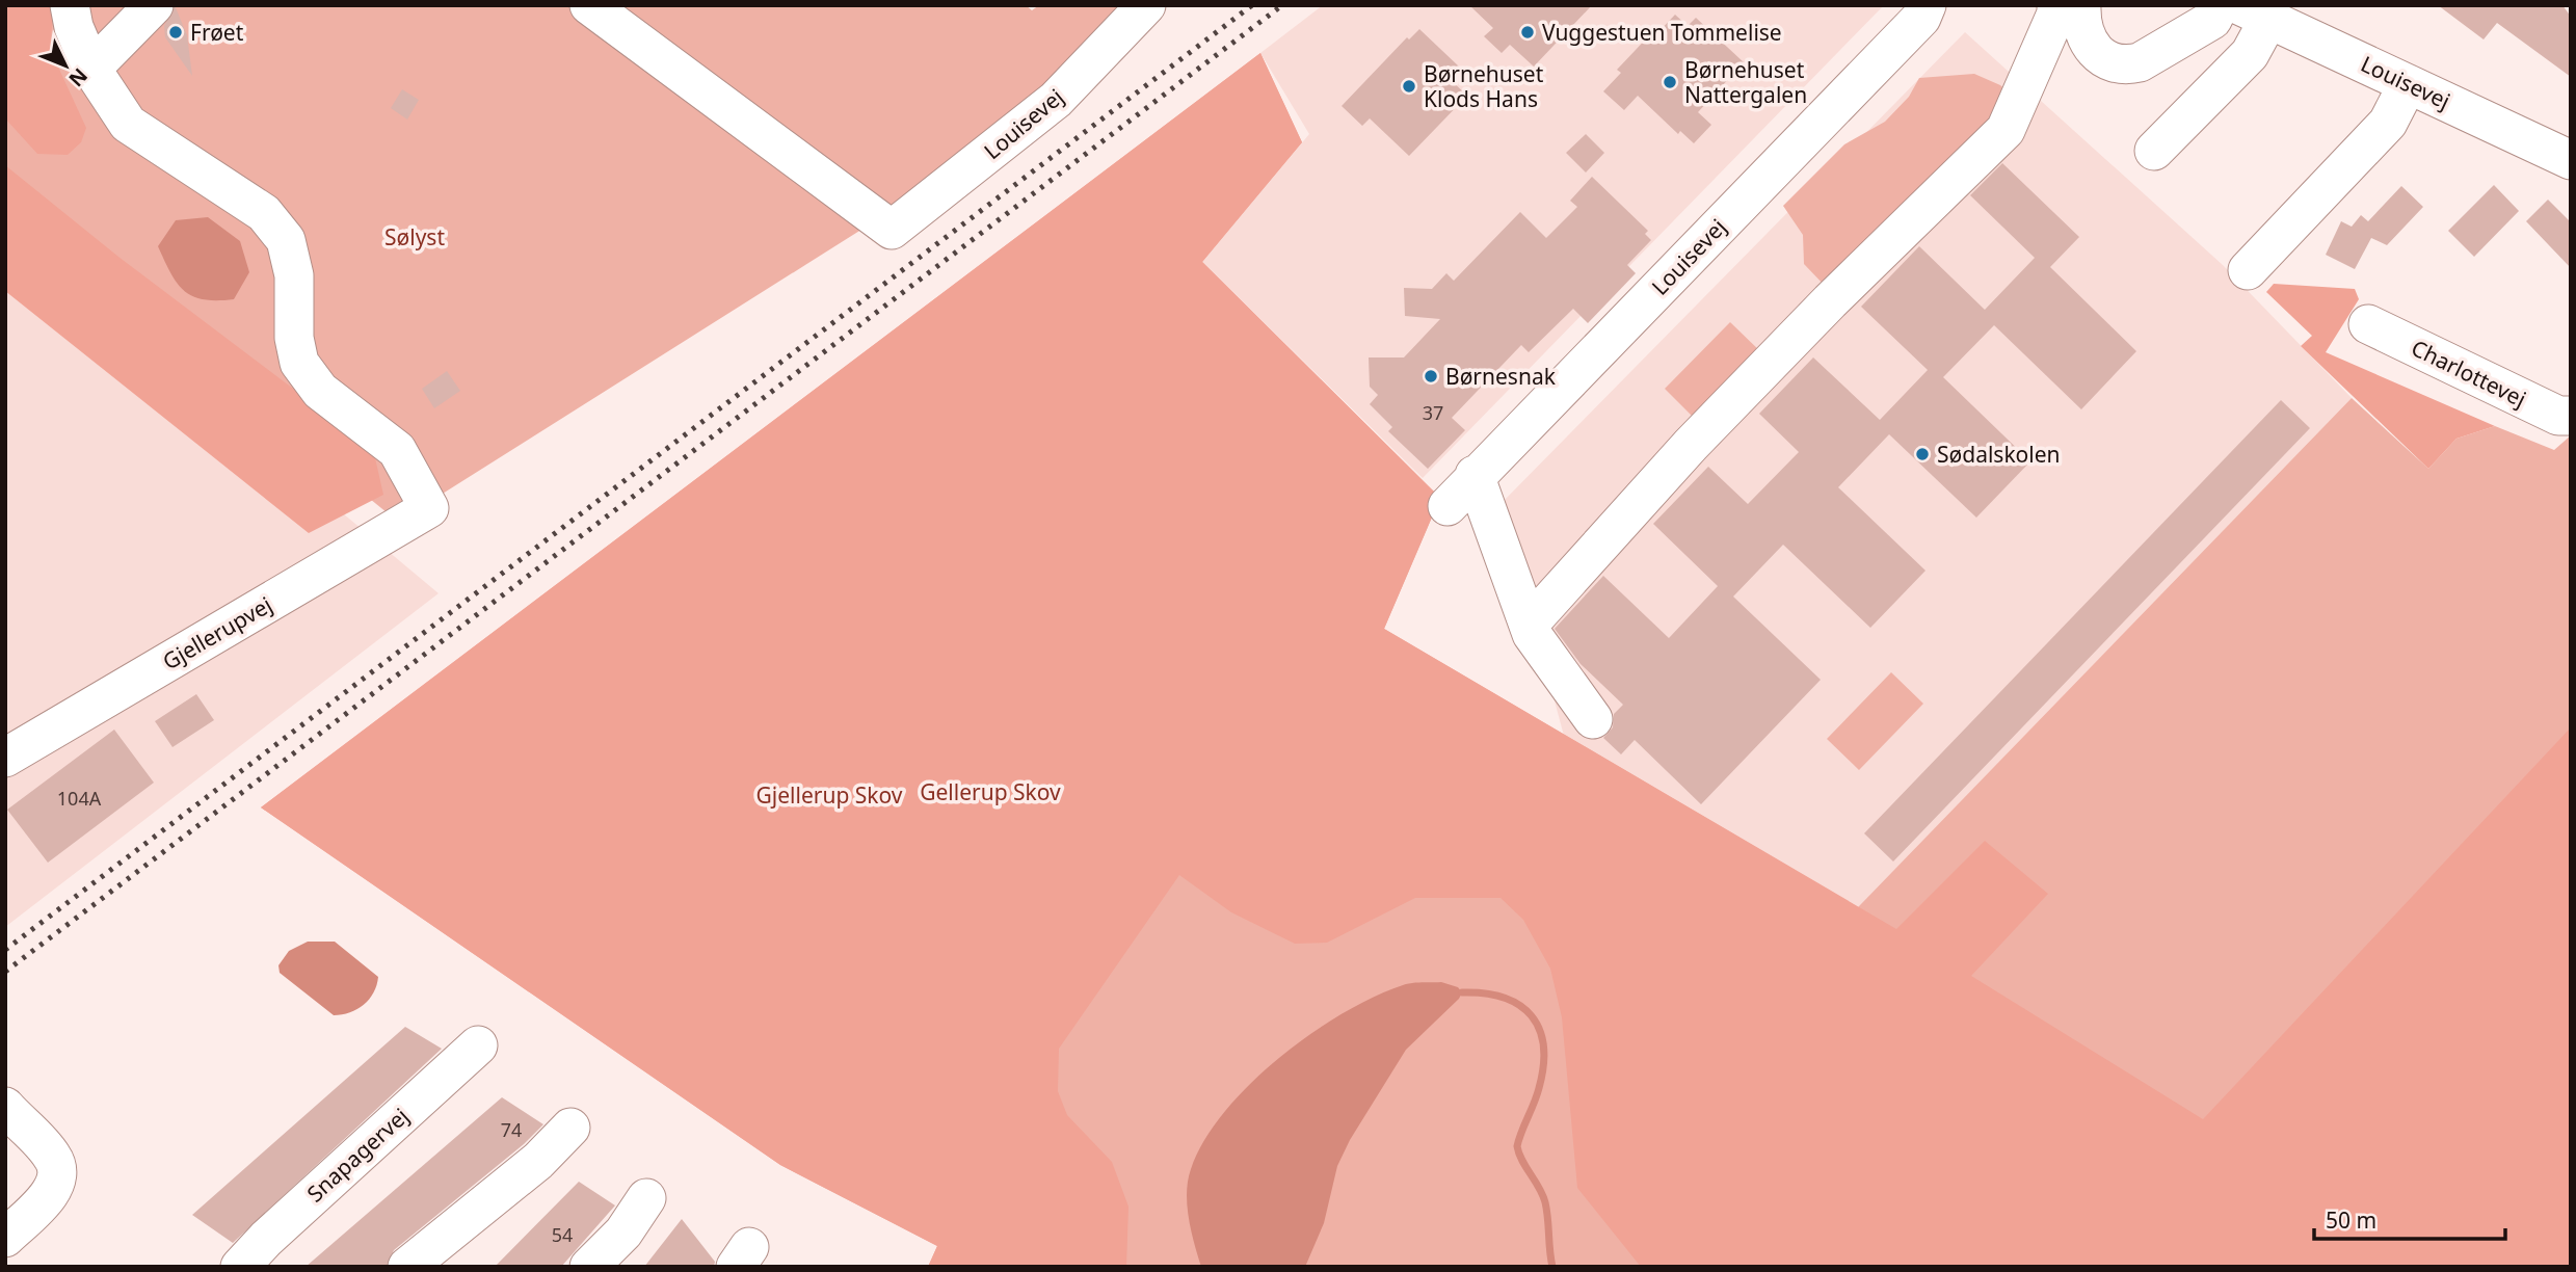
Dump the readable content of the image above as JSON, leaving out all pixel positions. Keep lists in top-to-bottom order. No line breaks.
{"streets":{"street":["Louisevej","Charlottevej","Gjellerupvej","Snapagervej"]},"parks":["Sølyst","Gellerup Skov","Gjellerup Skov"],"places":["Frøet","Vuggestuen Tommelise","Børnehuset Nattergalen","Børnehuset Klods Hans","Børnesnak","Sødalskolen"],"house_numbers":["37","104A","74","54"],"scale_bar":"50 m","north":"bottom right"}
